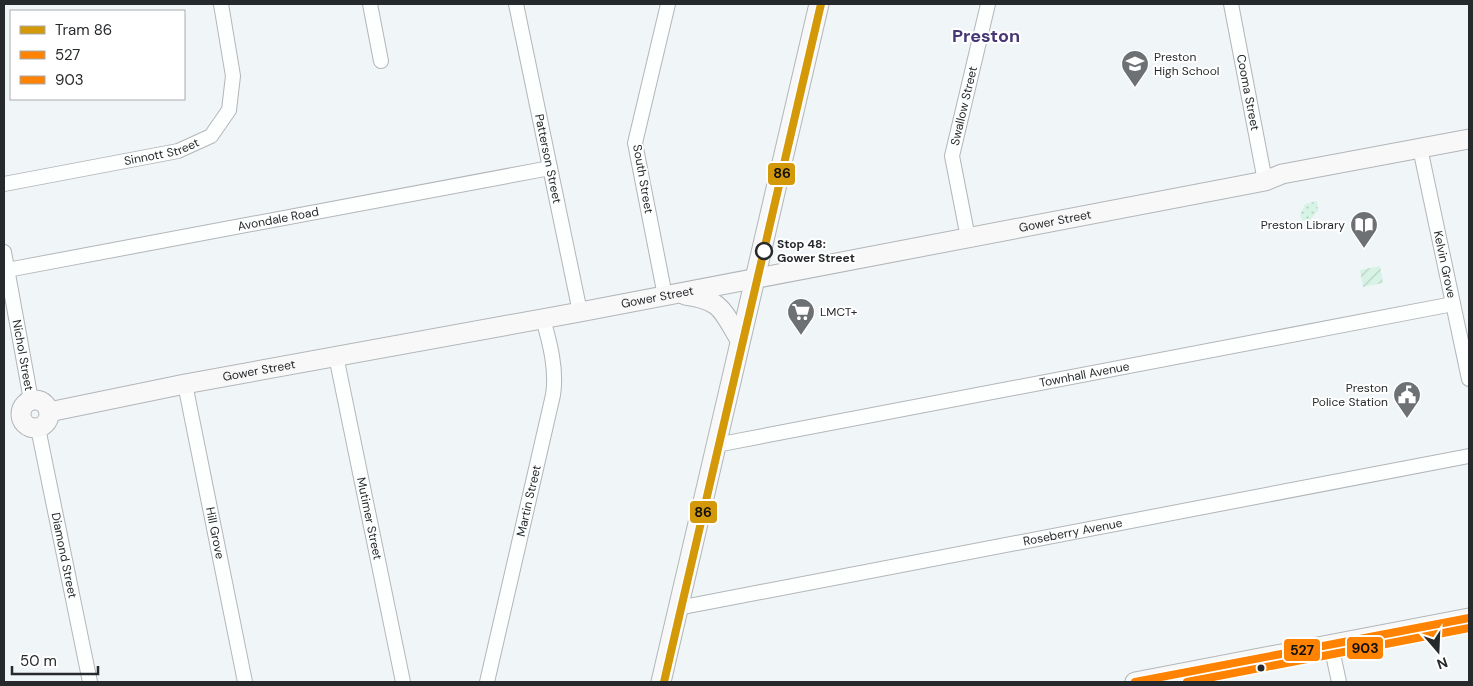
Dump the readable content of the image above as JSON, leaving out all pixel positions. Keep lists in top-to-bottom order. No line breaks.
{"streets":{"street":["Cooma Street","Swallow Street","Sinnott Street","Patterson Street","South Street","Avondale Road","Gower Street","Kelvin Grove","Nichol Street","Townhall Avenue","Martin Street","Mutimer Street","Roseberry Avenue","Hill Grove","Diamond Street"]},"crossings":[["Cooma Street","Gower Street"],["Swallow Street","Gower Street"],["Patterson Street","Avondale Road"],["Patterson Street","Gower Street"],["South Street","Gower Street"],["Avondale Road","Nichol Street"],["Gower Street","Kelvin Grove"],["Gower Street","Martin Street"],["Gower Street","Mutimer Street"],["Gower Street","Hill Grove"],["Kelvin Grove","Townhall Avenue"]],"districts":["Preston"],"places":{"school or university":["Preston High School"],"library":["Preston Library"],"other":["Stop 48: Gower Street"],"supermarket":["LMCT+"],"public building":["Preston Police Station"]},"lines":["tram line 86","transit line 527","transit line 903"],"legend":["Tram 86","527","903"],"scale_bar":"50 m","north":"bottom"}
